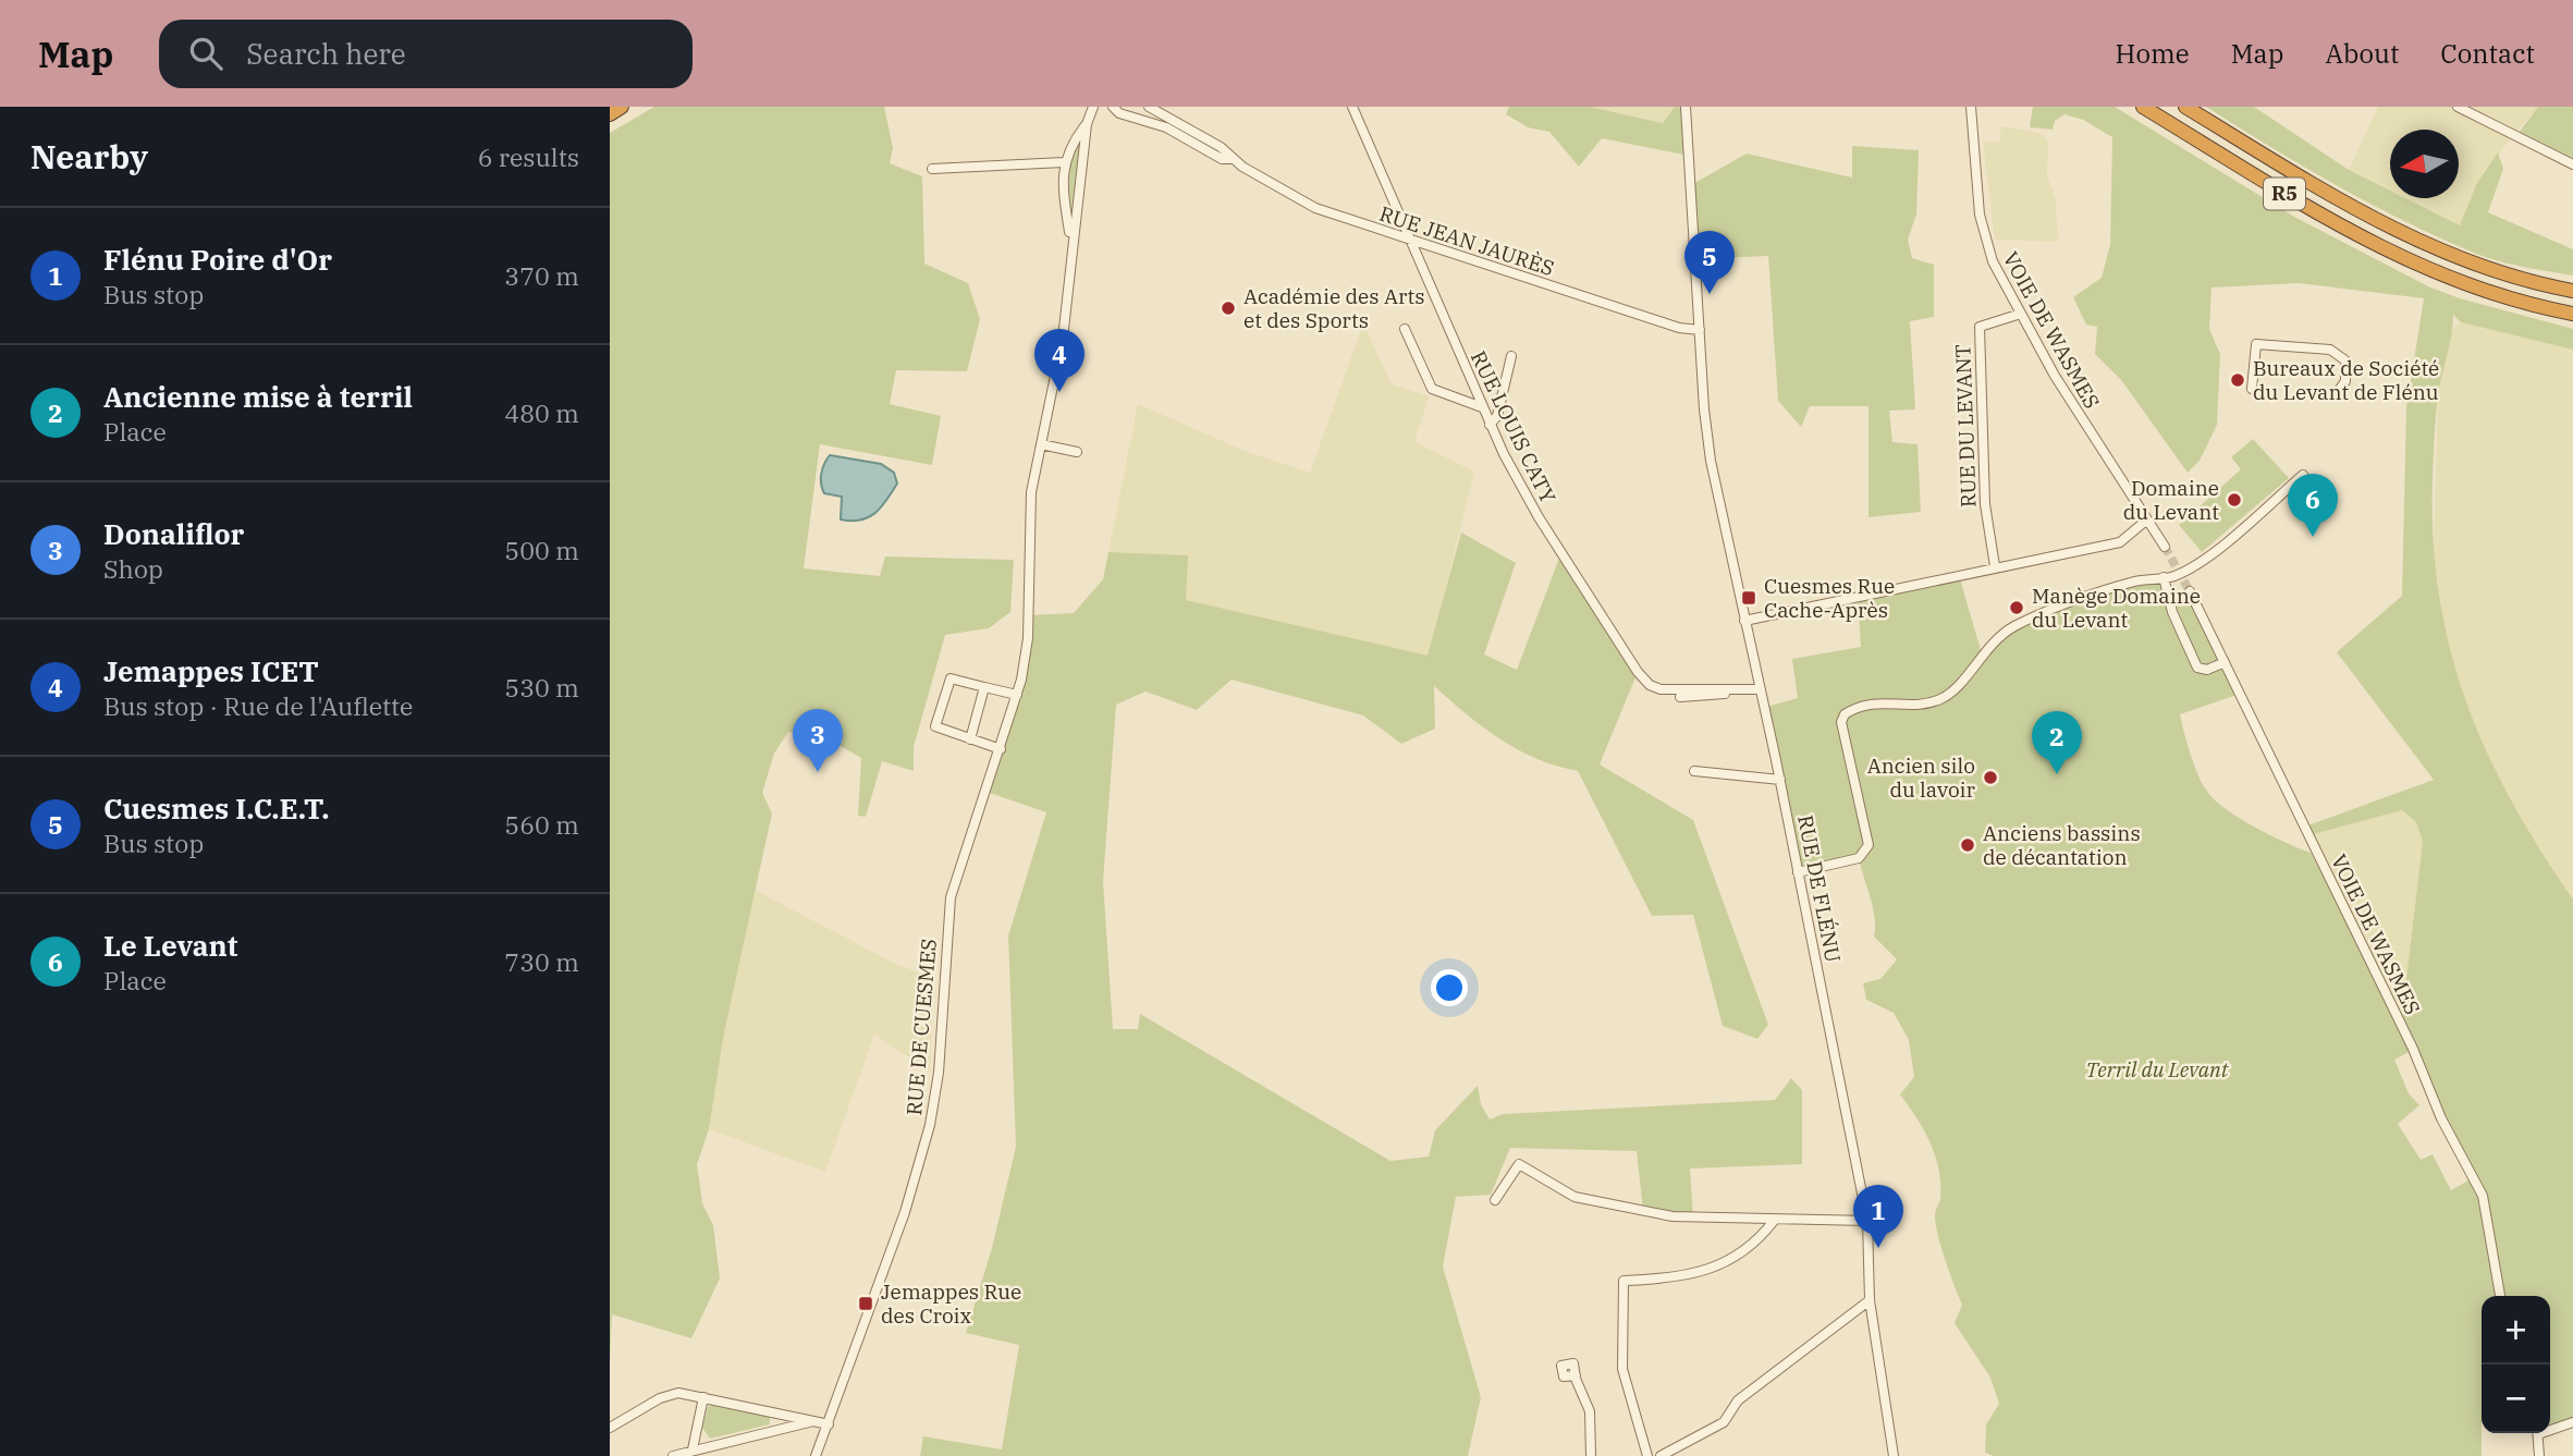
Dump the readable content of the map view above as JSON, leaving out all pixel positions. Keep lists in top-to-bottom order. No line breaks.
{"streets":{"highway":["R5"],"street":["RUE JEAN JAURÈS","VOIE DE WASMES","RUE DU LEVANT","RUE LOUIS CATY","RUE DE FLÉNU","RUE DE CUESMES"]},"crossings":[["RUE JEAN JAURÈS","RUE LOUIS CATY"],["RUE JEAN JAURÈS","RUE DE FLÉNU"],["VOIE DE WASMES","RUE DU LEVANT"],["RUE LOUIS CATY","RUE DE FLÉNU"]],"parks":["Terril du Levant"],"places":{"other":["Académie des Arts et des Sports","Bureaux de Société du Levant de Flénu","Domaine du Levant","Manège Domaine du Levant","Ancien silo du lavoir","Anciens bassins de décantation"],"transit":["Cuesmes Rue Cache-Après","Jemappes Rue des Croix"]},"north":"left","page":{"header":"Map","search":"Search here","nav":["Home","Map","About","Contact"],"heading":["Nearby","6 results"],"list":[{"mark":"1","name":"Flénu Poire d'Or","note":"Bus stop","value":"370 m"},{"mark":"2","name":"Ancienne mise à terril","note":"Place","value":"480 m"},{"mark":"3","name":"Donaliflor","note":"Shop","value":"500 m"},{"mark":"4","name":"Jemappes ICET","note":"Bus stop · Rue de l'Auflette","value":"530 m"},{"mark":"5","name":"Cuesmes I.C.E.T.","note":"Bus stop","value":"560 m"},{"mark":"6","name":"Le Levant","note":"Place","value":"730 m"}],"pins":["5","4","6","3","2","1"],"map_buttons":["+","−"]}}
